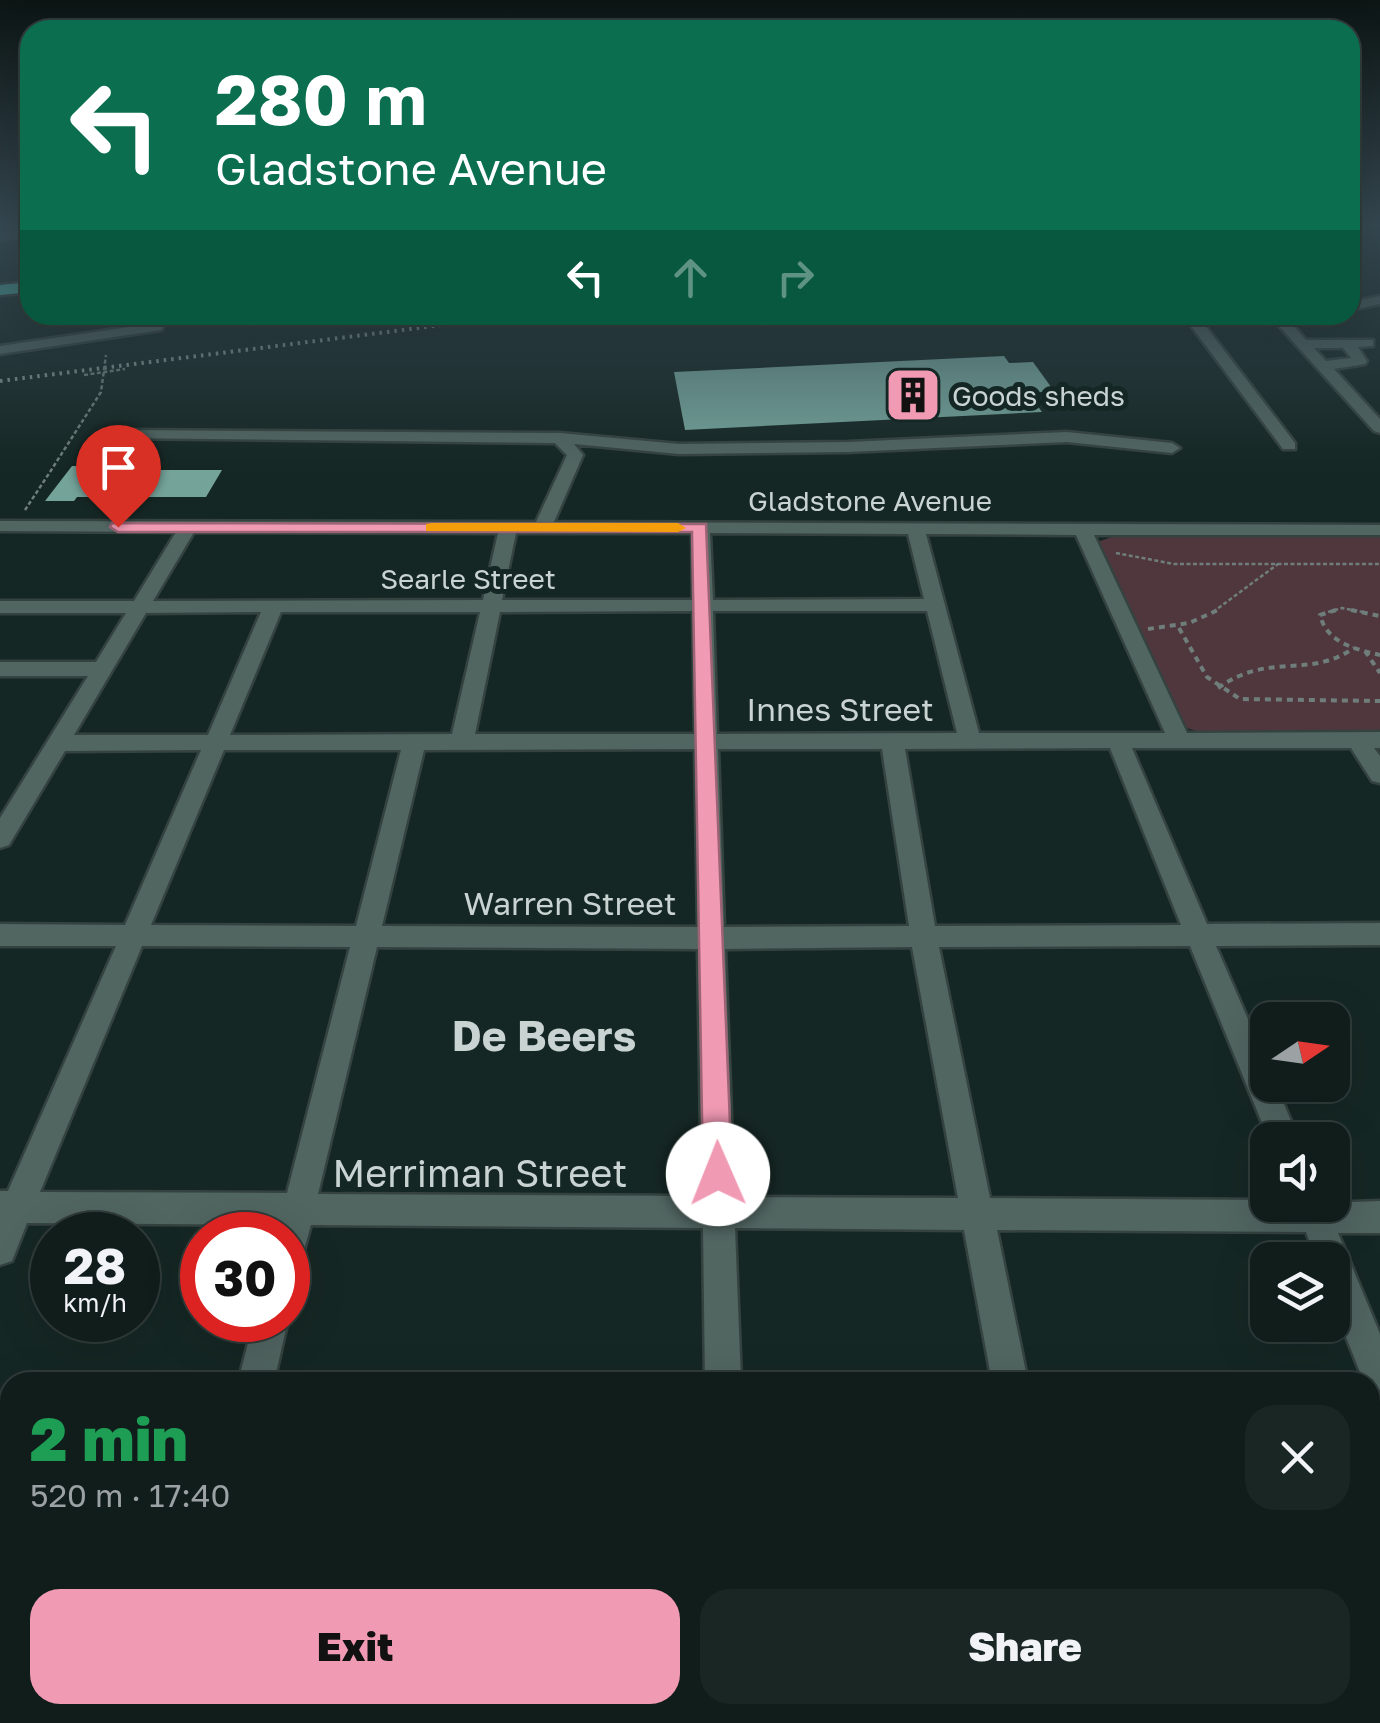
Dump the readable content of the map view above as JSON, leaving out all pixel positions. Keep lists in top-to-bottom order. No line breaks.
{"streets":{"street":["Gladstone Avenue","Searle Street","Innes Street","Warren Street","Merriman Street"]},"districts":["De Beers"],"places":{"building":["Goods sheds"]},"north":"right","page":{"turn":["280 m","Gladstone Avenue"],"speed":"28 km/h","limit":"30","heading":["2 min","520 m · 17:40"],"buttons":["Exit","Share"]}}
